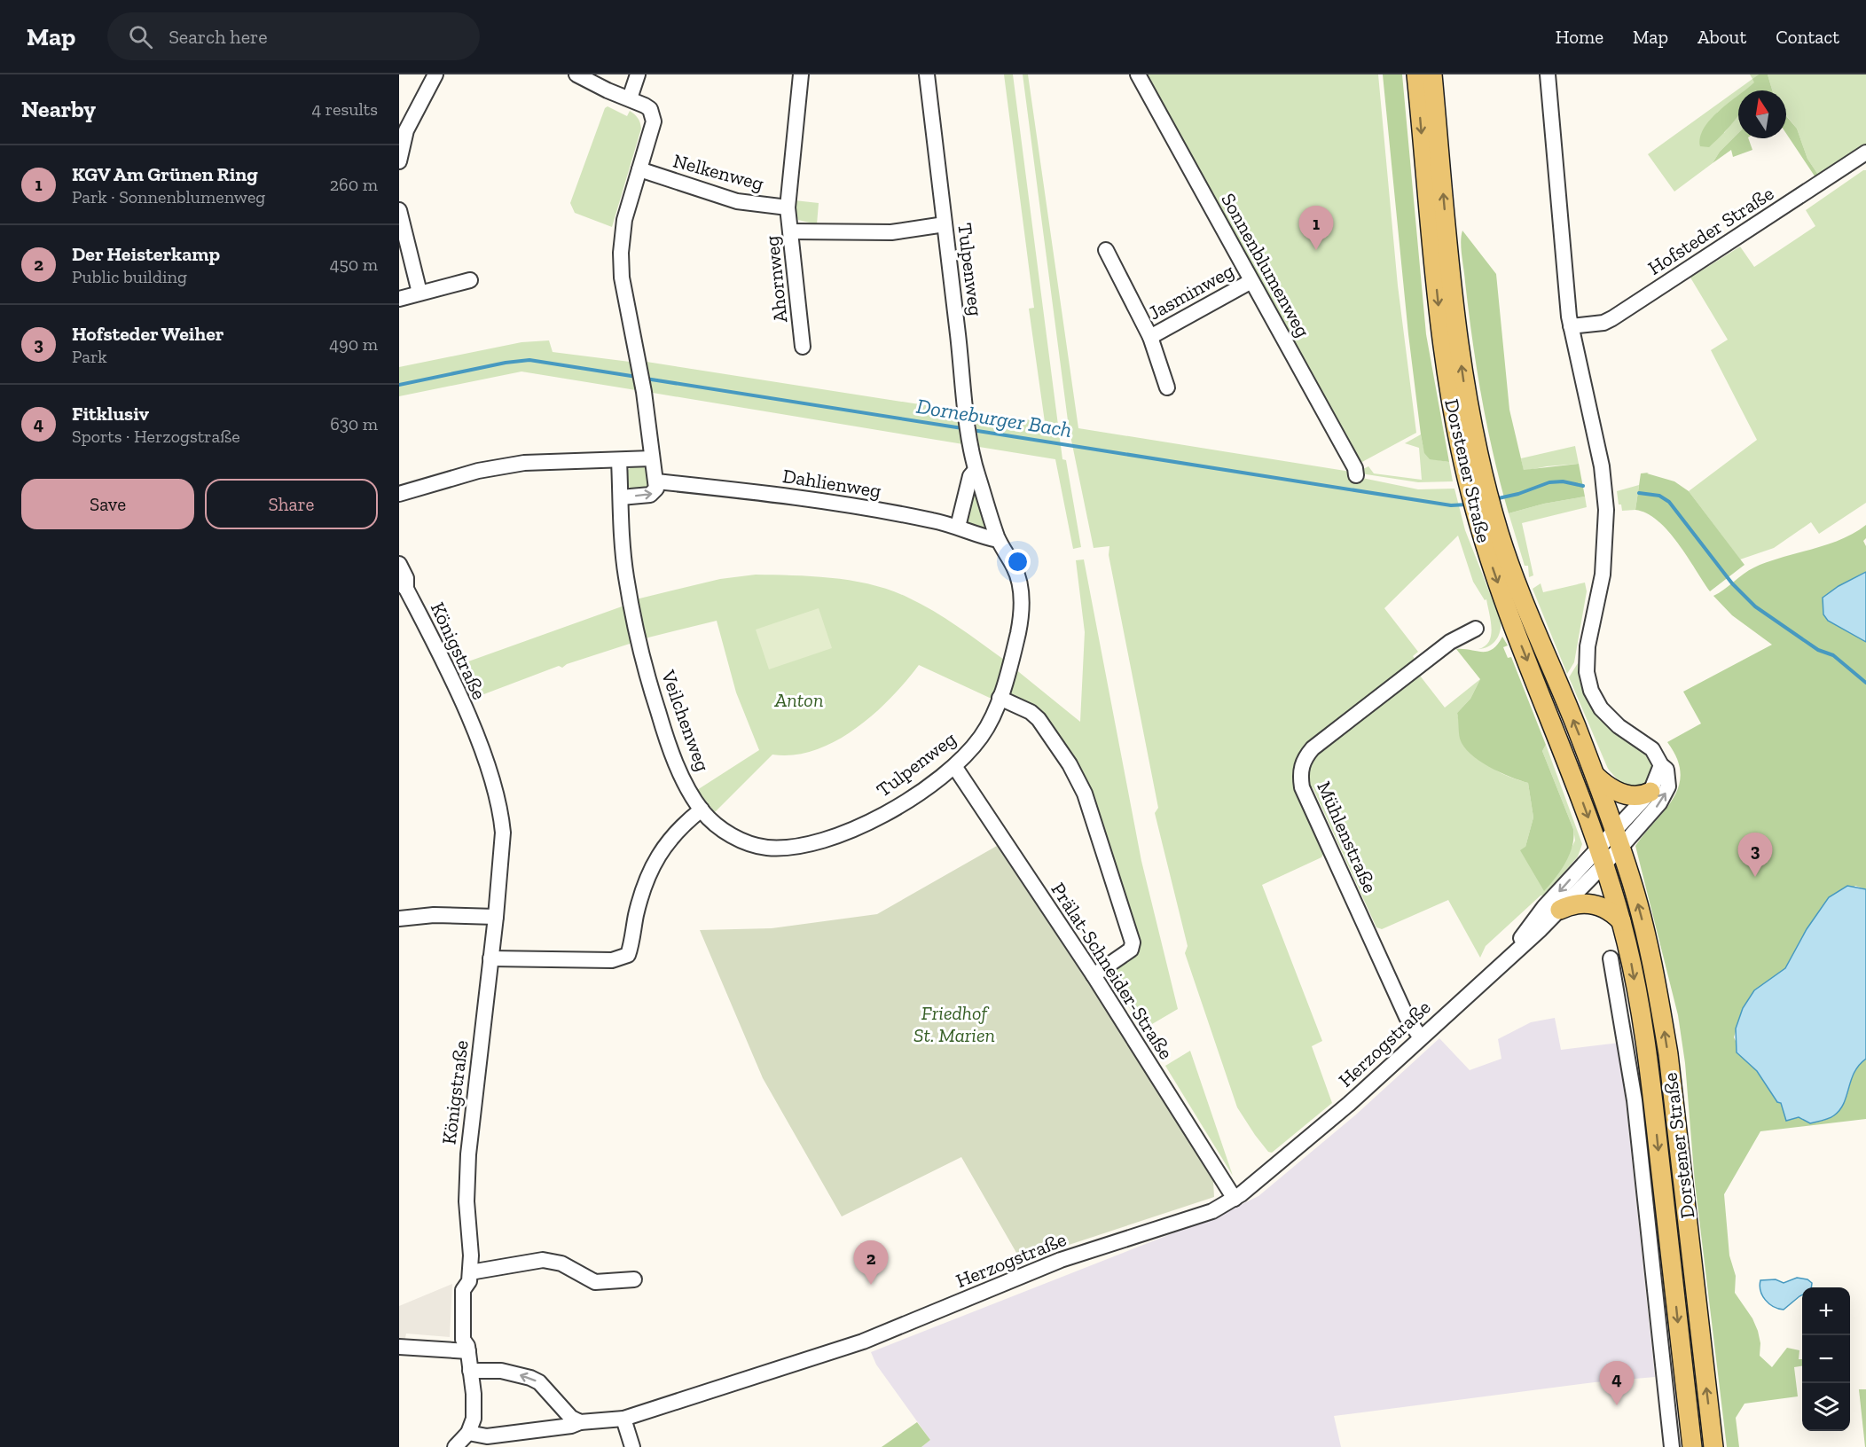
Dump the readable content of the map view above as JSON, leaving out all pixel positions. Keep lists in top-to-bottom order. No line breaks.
{"streets":{"main road":["Dorstener Straße"],"street":["Nelkenweg","Hofsteder Straße","Sonnenblumenweg","Tulpenweg","Ahornweg","Jasminweg","Dahlienweg","Königstraße","Veilchenweg","Mühlenstraße","Prälat-Schneider-Straße","Herzogstraße"]},"crossings":[["Nelkenweg","Ahornweg"],["Sonnenblumenweg","Jasminweg"],["Tulpenweg","Dahlienweg"],["Tulpenweg","Veilchenweg"],["Tulpenweg","Prälat-Schneider-Straße"],["Dorstener Straße","Herzogstraße"],["Königstraße","Herzogstraße"],["Mühlenstraße","Herzogstraße"],["Prälat-Schneider-Straße","Herzogstraße"]],"water":["Dorneburger Bach"],"parks":["Anton","Friedhof St. Marien"],"north":"top","page":{"header":"Map","search":"Search here","nav":["Home","Map","About","Contact"],"heading":["Nearby","4 results"],"list":[{"mark":"1","name":"KGV Am Grünen Ring","note":"Park · Sonnenblumenweg","value":"260 m"},{"mark":"2","name":"Der Heisterkamp","note":"Public building","value":"450 m"},{"mark":"3","name":"Hofsteder Weiher","note":"Park","value":"490 m"},{"mark":"4","name":"Fitklusiv","note":"Sports · Herzogstraße","value":"630 m"}],"pins":["1","3","2","4"],"buttons":["Save","Share"],"map_buttons":["+","−"]}}
